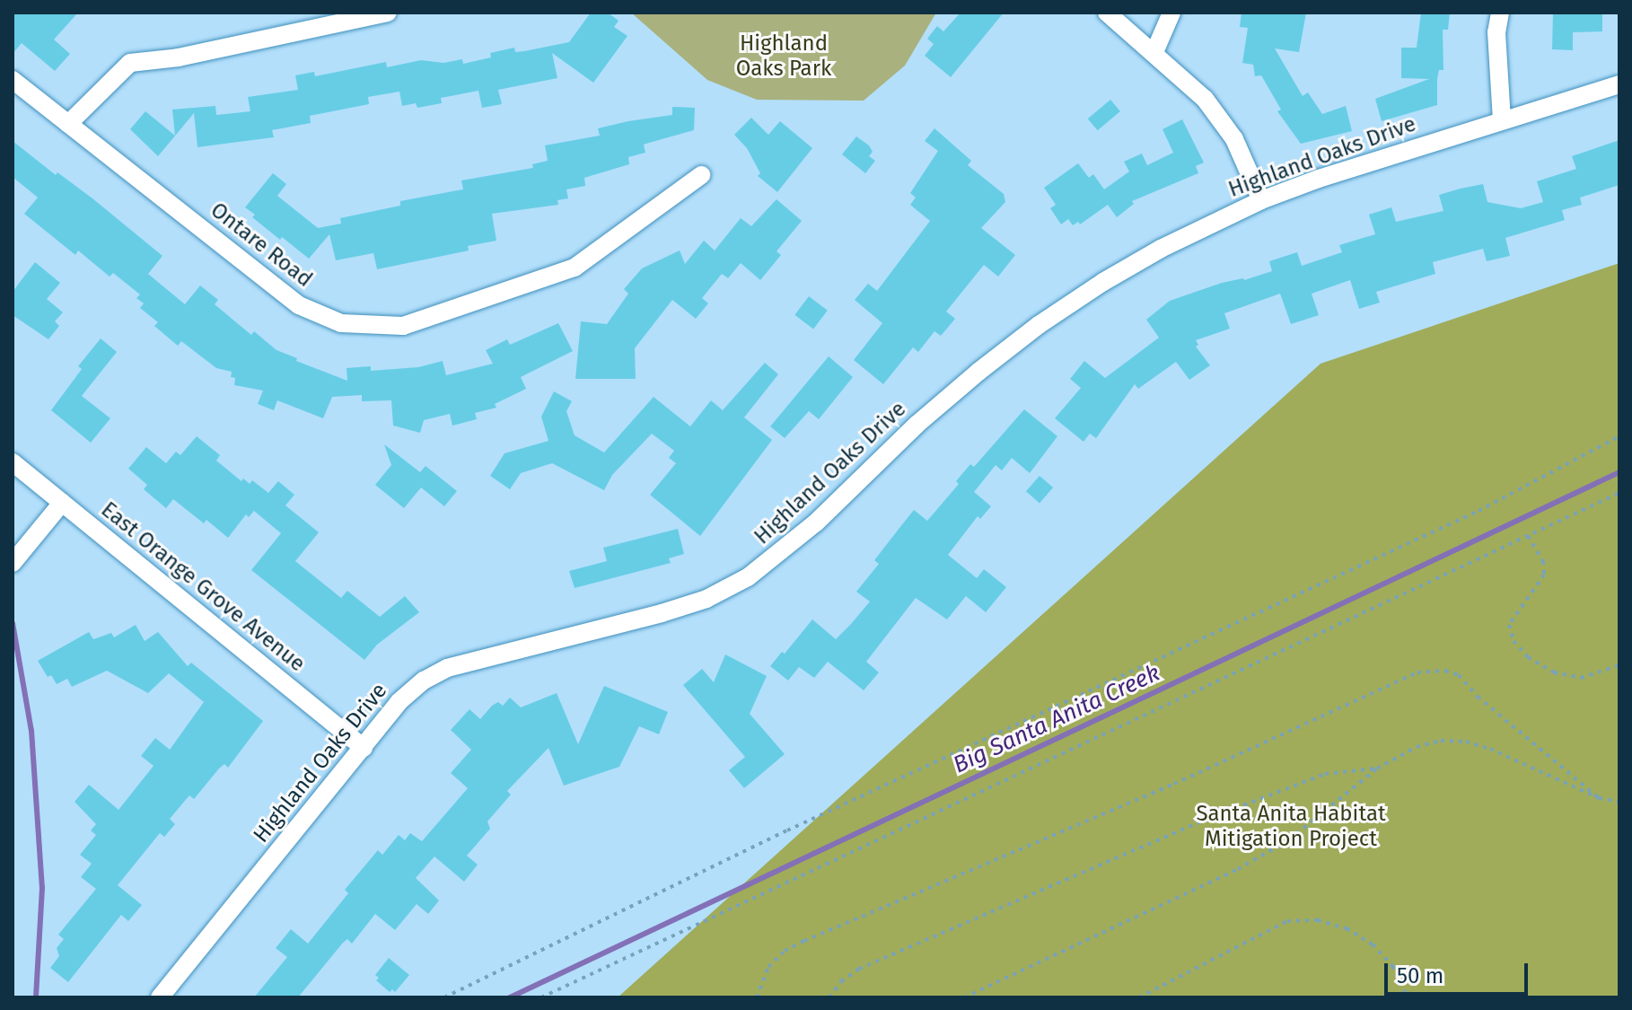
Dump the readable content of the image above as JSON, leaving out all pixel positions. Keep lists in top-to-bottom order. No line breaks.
{"streets":{"street":["Highland Oaks Drive","Ontare Road","East Orange Grove Avenue"]},"crossings":[["Highland Oaks Drive","East Orange Grove Avenue"]],"water":["Big Santa Anita Creek"],"parks":["Highland Oaks Park","Santa Anita Habitat Mitigation Project"],"scale_bar":"50 m"}
